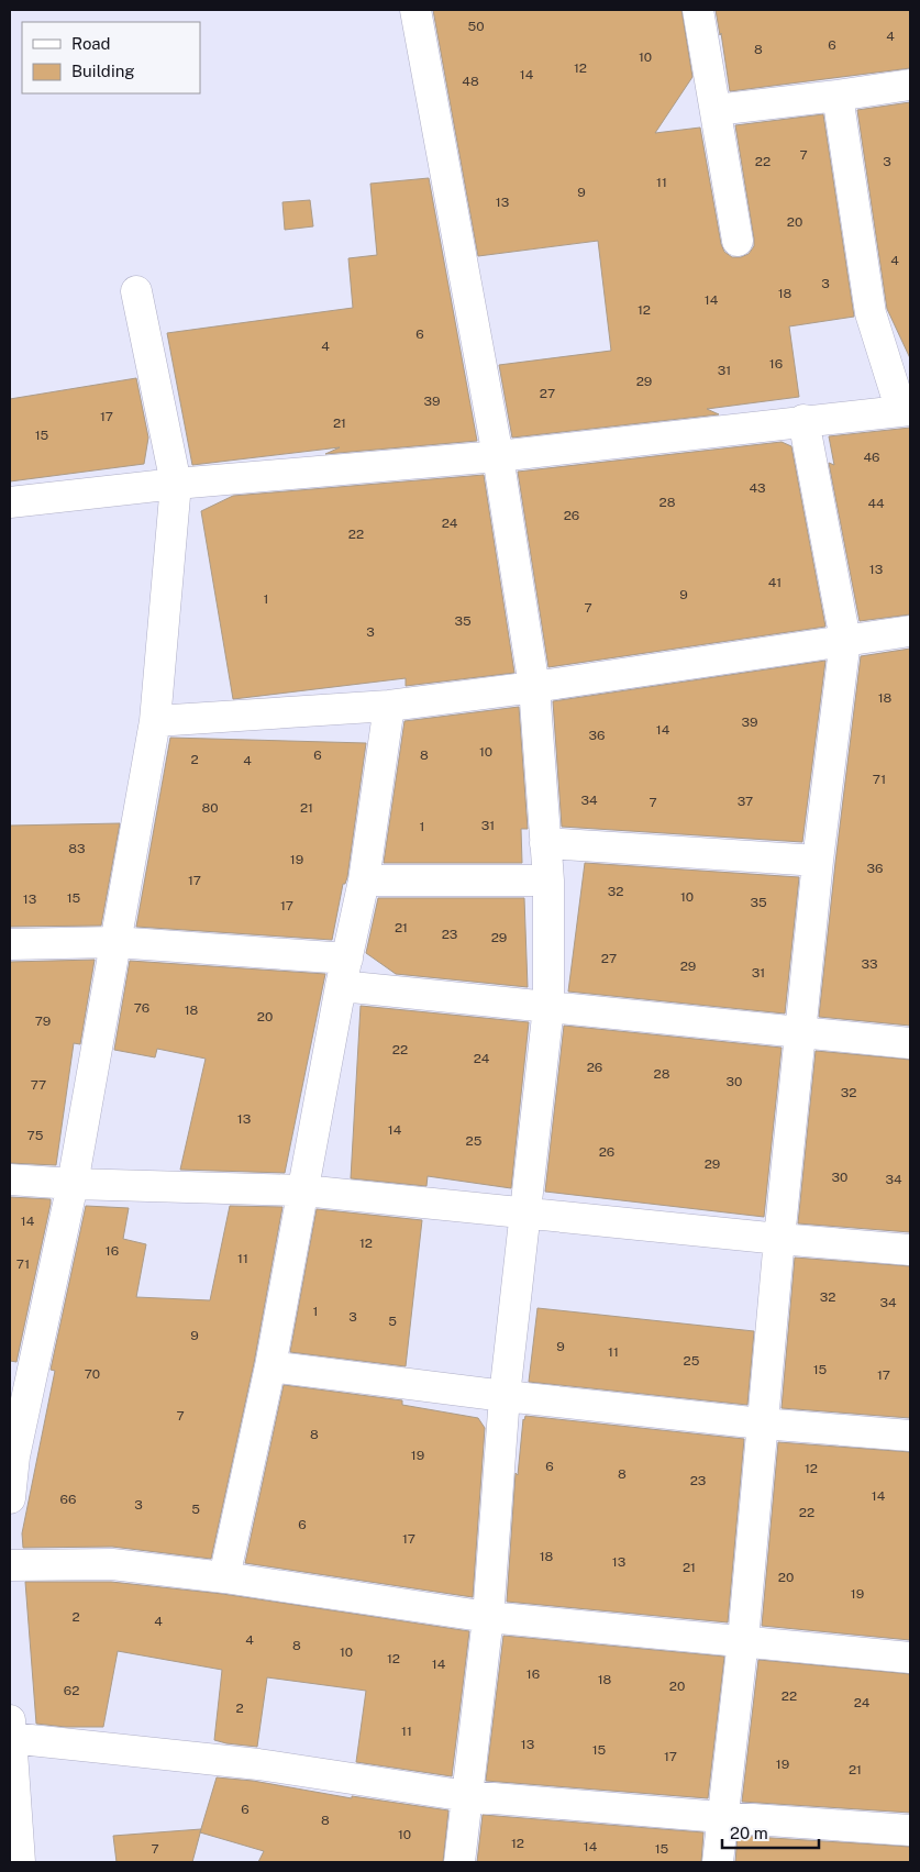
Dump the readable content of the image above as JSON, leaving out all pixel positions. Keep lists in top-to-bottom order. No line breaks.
{"house_numbers":["50","4","6","8","10","12","14","48","7","22","3","11","9","13","20","4","3","18","14","12","6","4","16","31","29","27","39","17","21","15","46","43","28","44","26","24","22","13","41","9","1","7","35","3","18","39","14","36","10","6","8","2","4","71","34","37","7","80","21","31","1","83","19","36","17","32","10","15","13","35","17","21","23","29","27","33","29","31","76","18","20","79","22","24","26","28","30","77","32","13","14","75","25","26","29","30","34","14","12","16","11","71","32","34","1","3","5","9","9","11","25","15","70","17","7","8","19","6","12","8","23","14","66","3","5","22","6","17","18","13","21","20","19","2","4","4","8","10","12","14","16","18","20","62","22","24","2","11","13","15","17","19","21","6","8","10","12","14","7","15"],"legend":["Road","Building"],"scale_bar":"20 m"}
